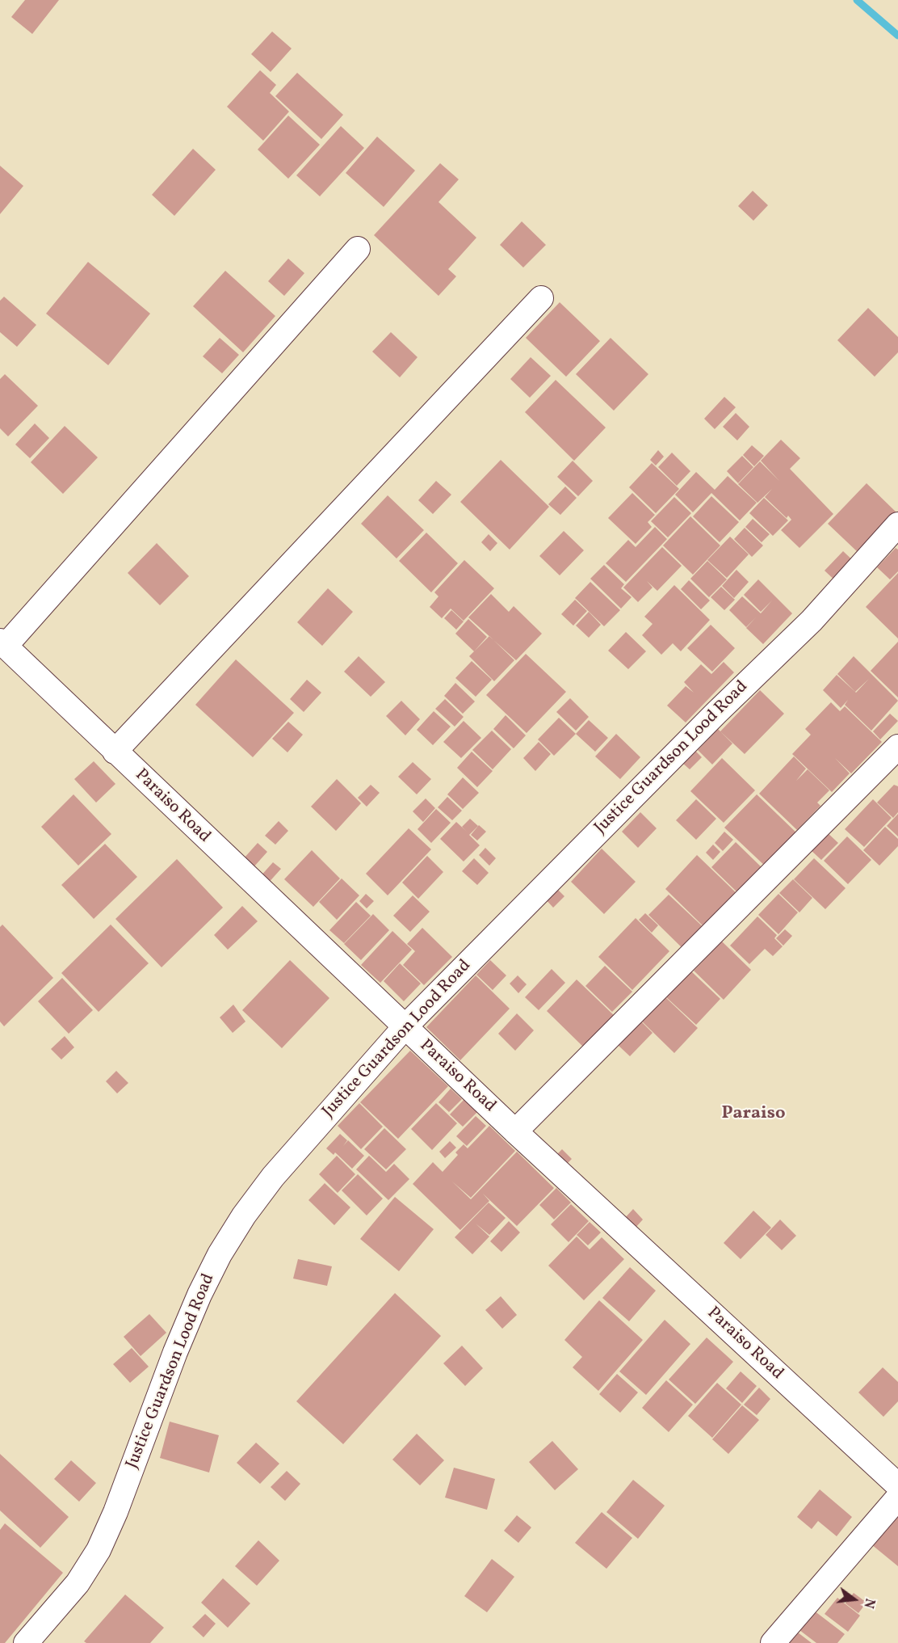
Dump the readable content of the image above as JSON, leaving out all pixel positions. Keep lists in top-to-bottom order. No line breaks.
{"streets":{"street":["Justice Guardson Lood Road","Paraiso Road"]},"crossings":[["Justice Guardson Lood Road","Paraiso Road"]],"districts":["Paraiso"],"north":"right"}
